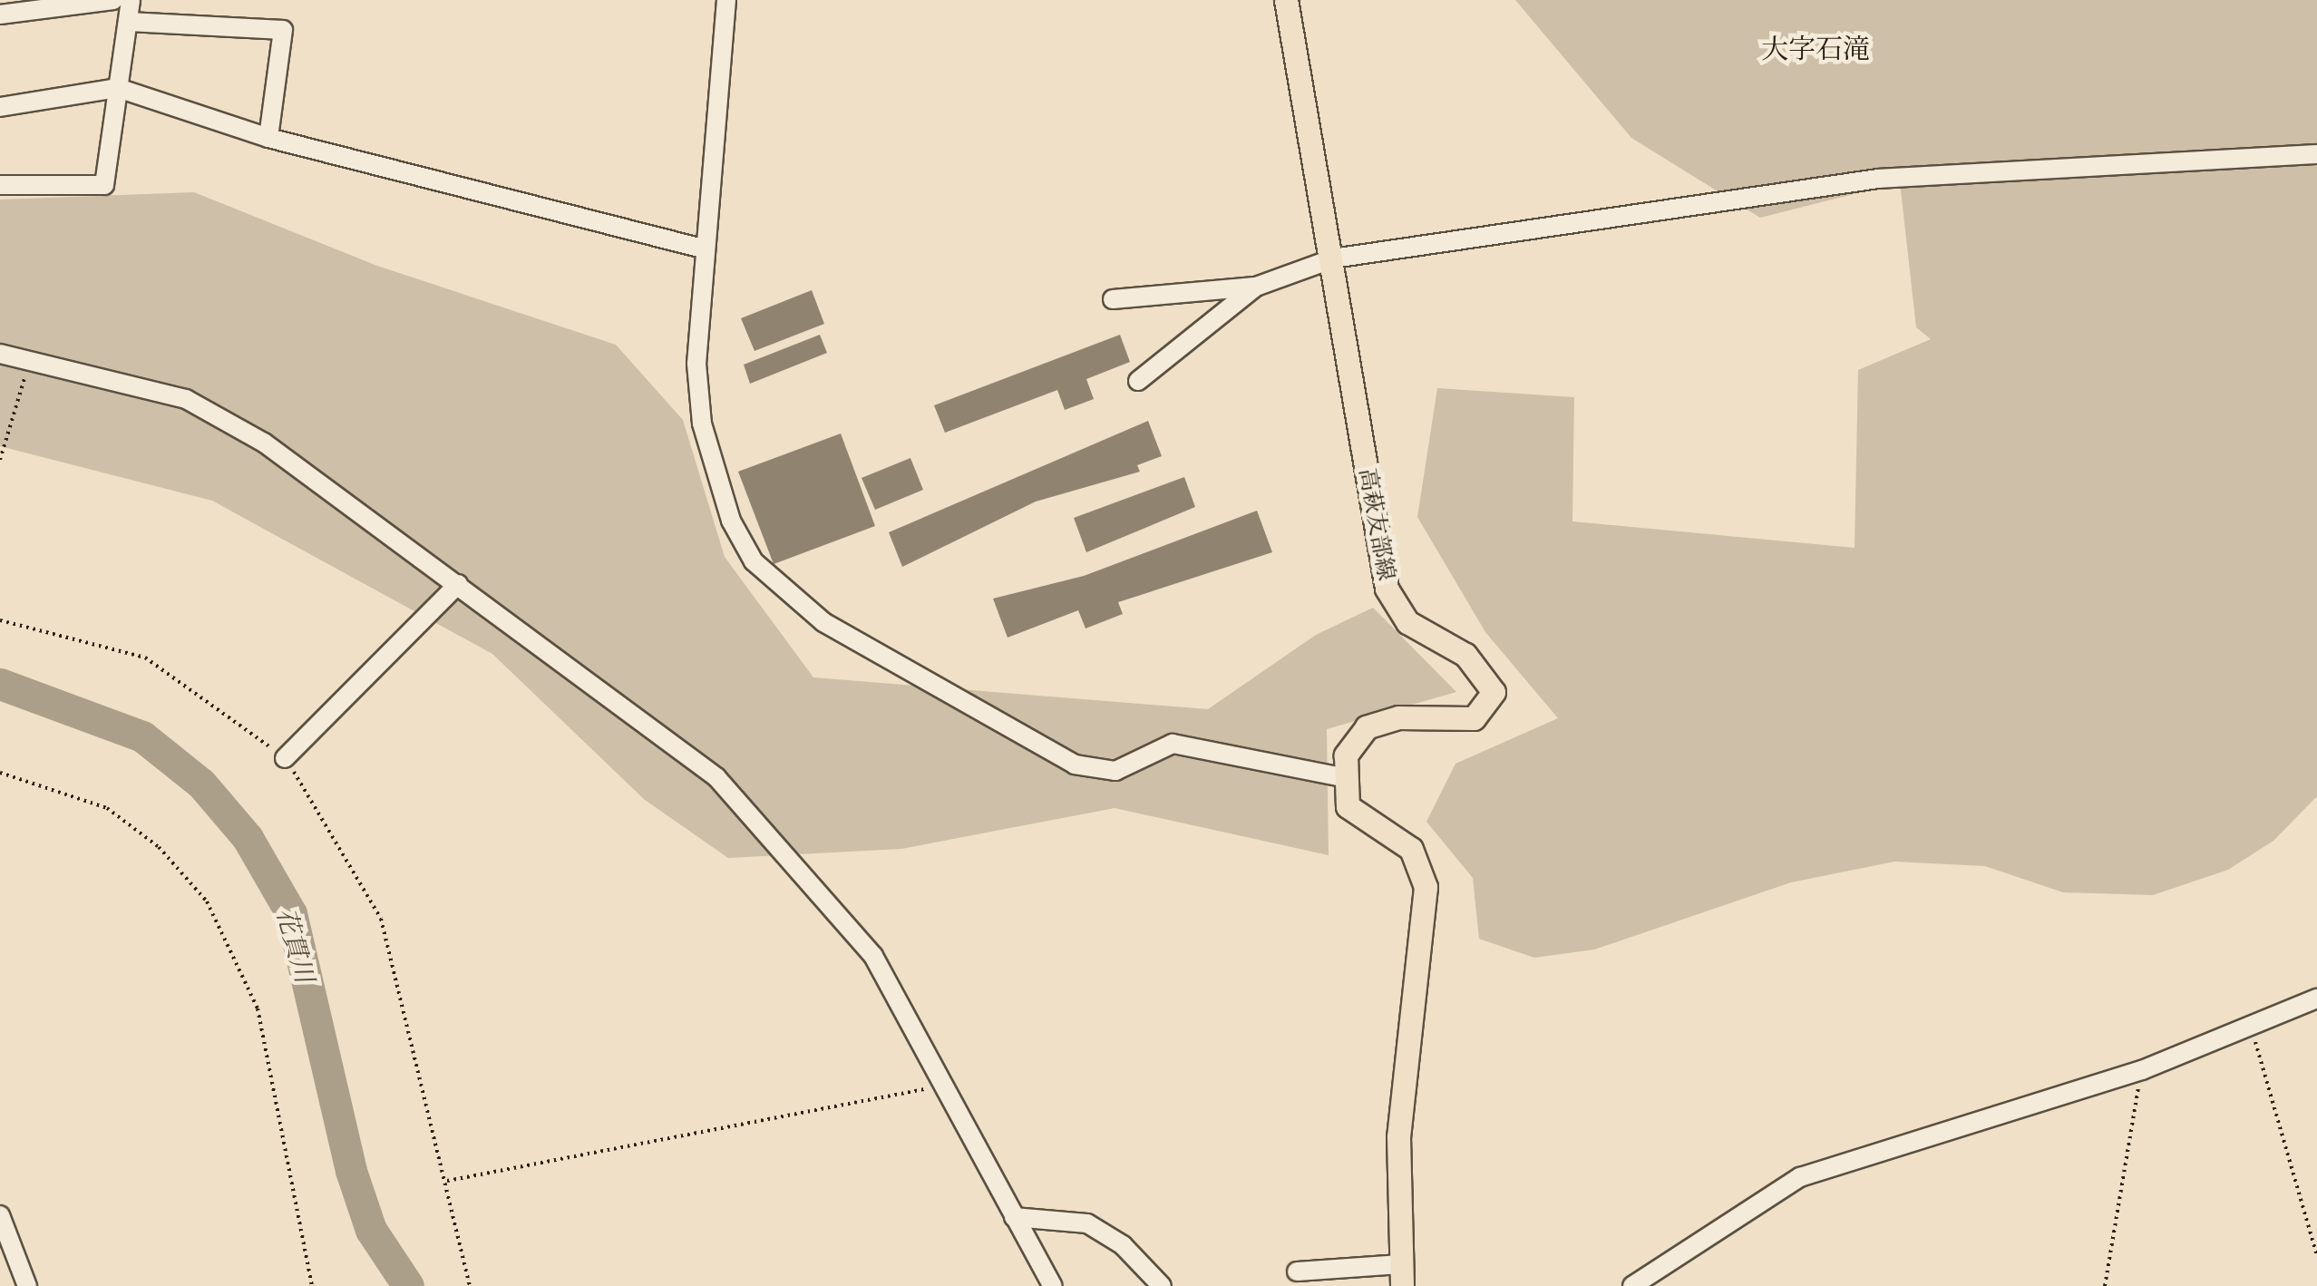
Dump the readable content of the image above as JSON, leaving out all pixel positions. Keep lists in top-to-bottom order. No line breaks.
{"streets":{"main road":["高萩友部線"]},"districts":["大字石滝"],"water":["花貫川"]}
